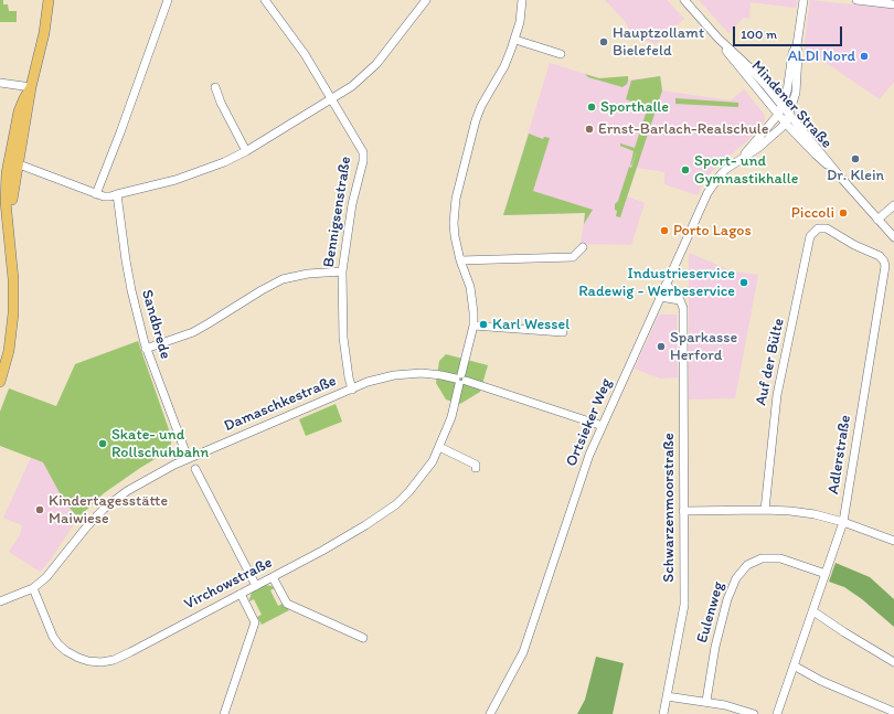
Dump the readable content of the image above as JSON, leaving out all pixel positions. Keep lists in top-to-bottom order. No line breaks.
{"streets":{"street":["Mindener Straße","Bennigsenstraße","Sandbrede","Auf der Bülte","Damaschkestraße","Ortsieker Weg","Adlerstraße","Schwarzenmoorstraße","Virchowstraße","Eulenweg"]},"crossings":[["Mindener Straße","Ortsieker Weg"],["Bennigsenstraße","Damaschkestraße"],["Sandbrede","Damaschkestraße"],["Auf der Bülte","Adlerstraße"],["Damaschkestraße","Ortsieker Weg"],["Damaschkestraße","Virchowstraße"],["Adlerstraße","Eulenweg"]],"places":["Hauptzollamt Bielefeld","ALDI Nord","Sporthalle","Ernst-Barlach-Realschule","Dr. Klein","Sport- und Gymnastikhalle","Piccoli","Porto Lagos","Industrieservice Radewig - Werbeservice","Karl Wessel","Sparkasse Herford","Skate- und Rollschuhbahn","Kindertagesstätte Maiwiese"],"scale_bar":"100 m"}
